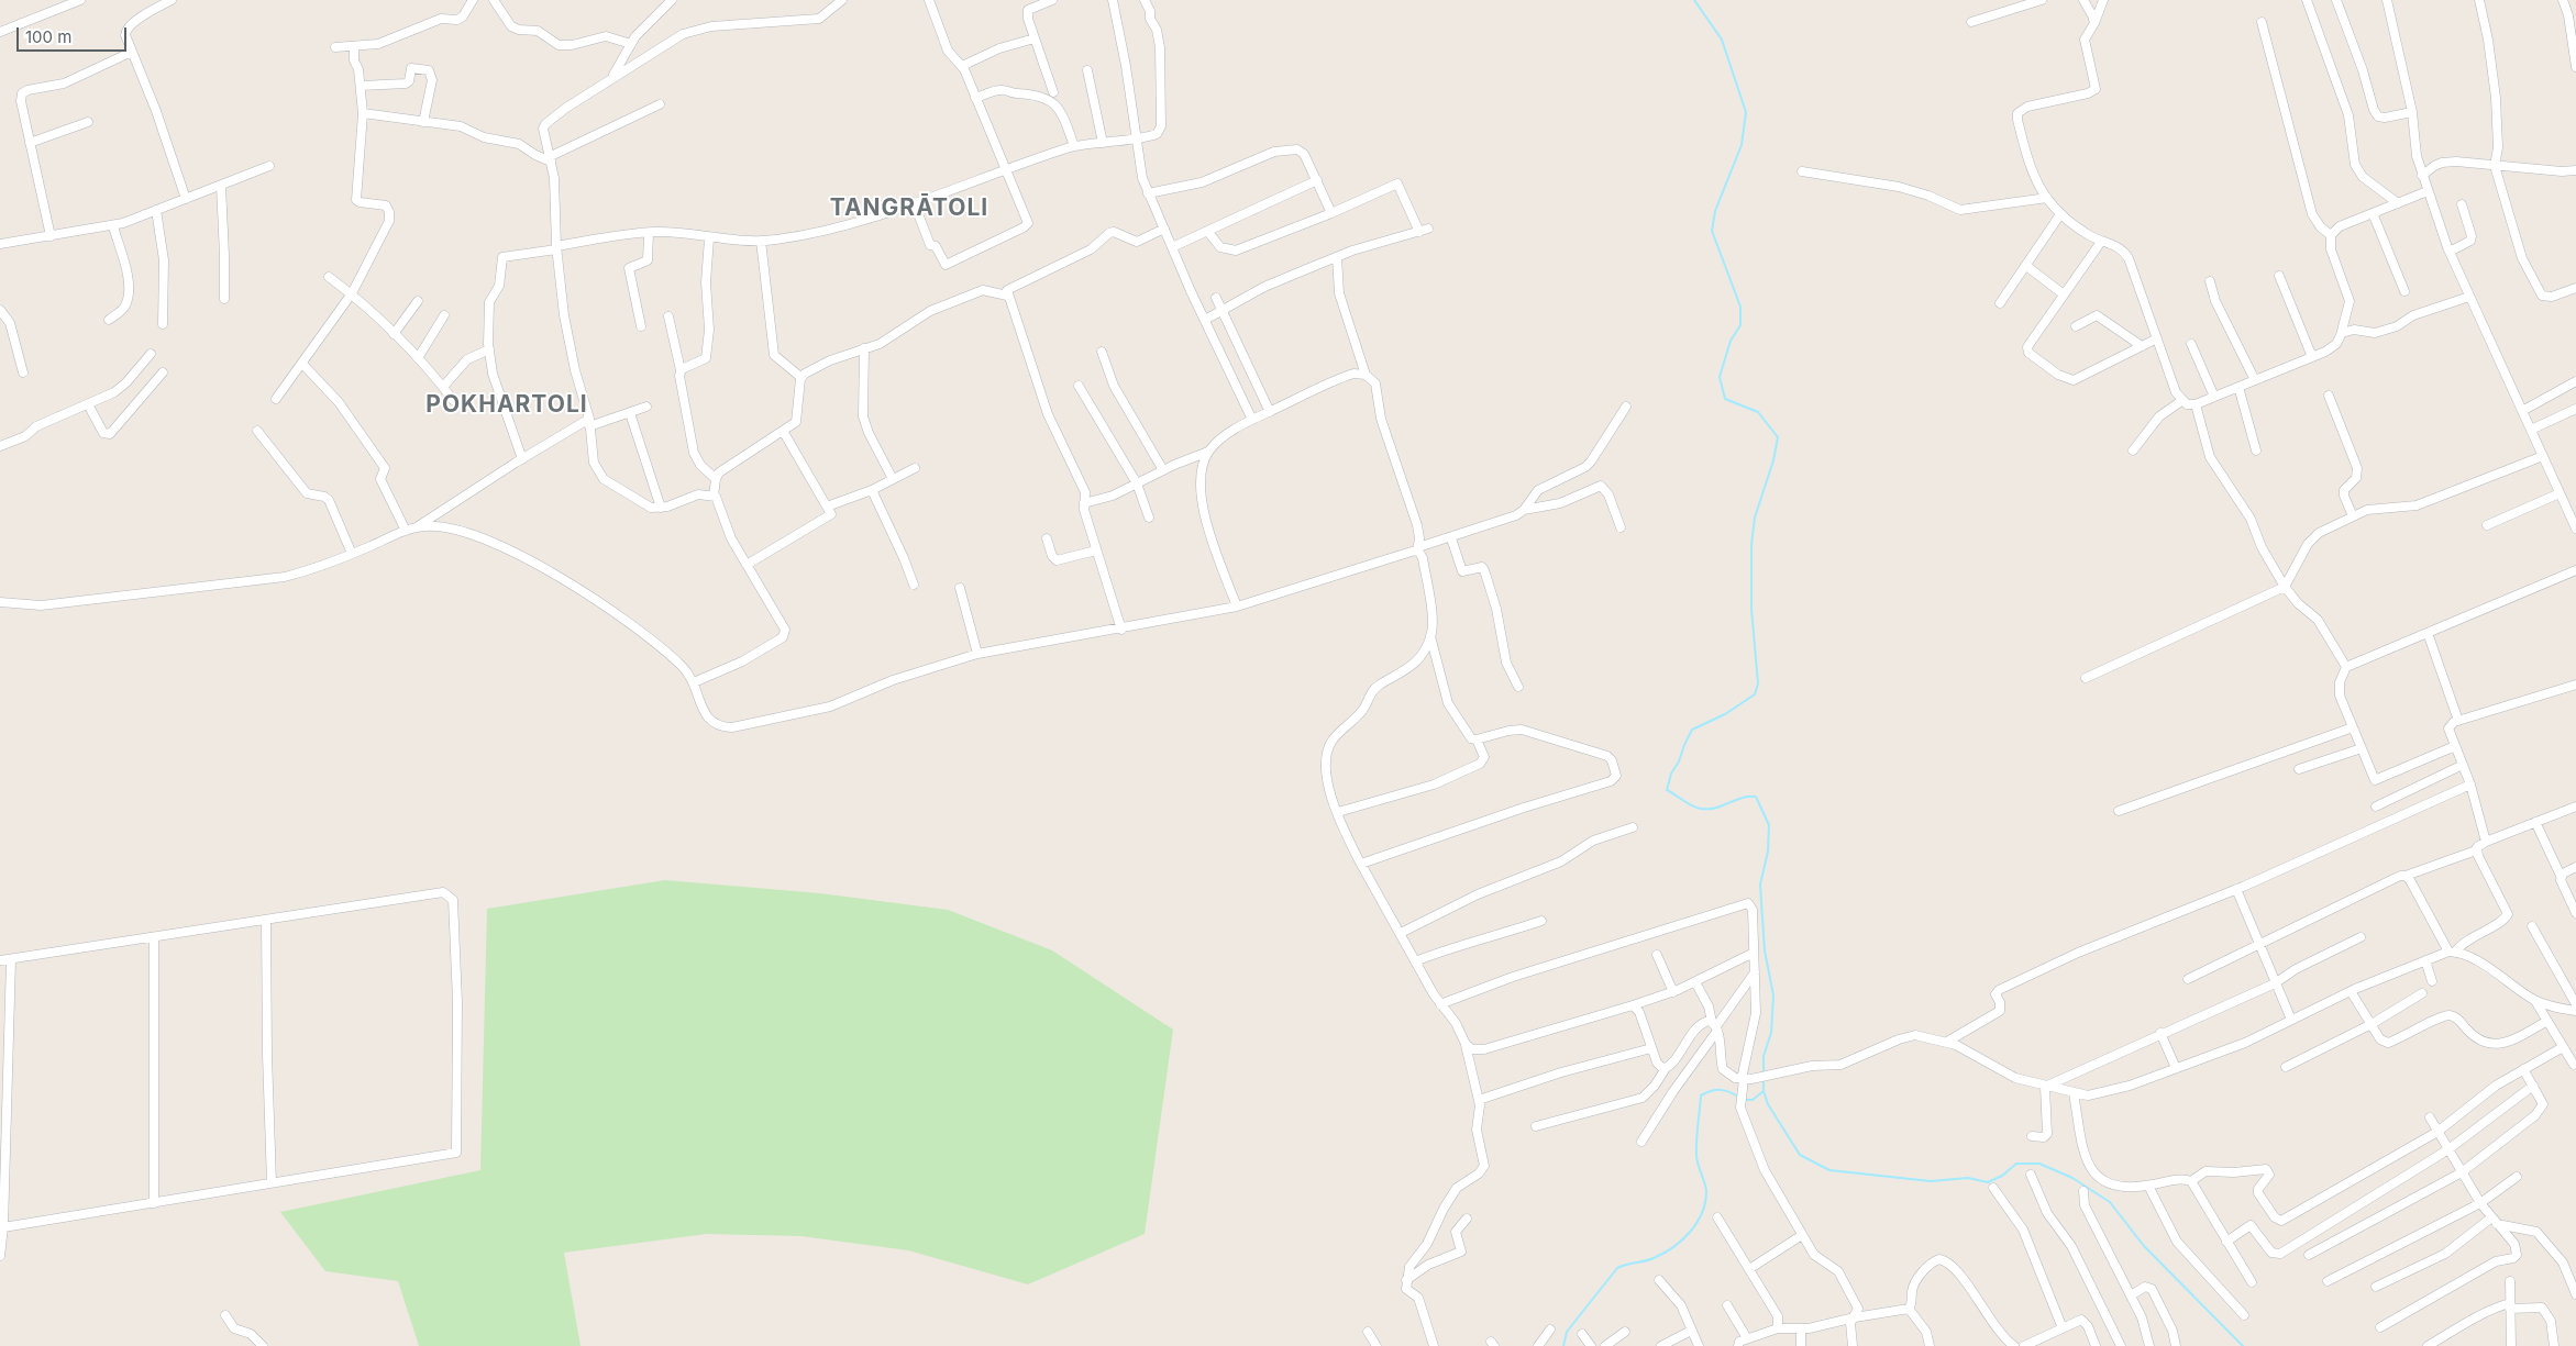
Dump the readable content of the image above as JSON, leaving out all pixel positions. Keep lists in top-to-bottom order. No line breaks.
{"districts":["TANGRĀTOLI","POKHARTOLI"],"scale_bar":"100 m"}
